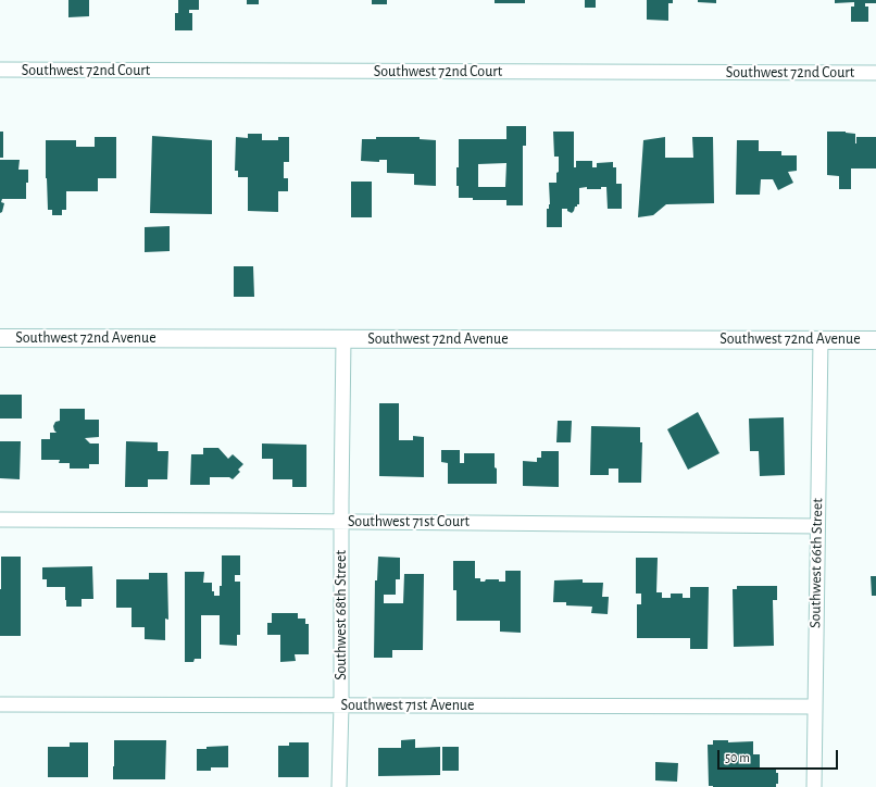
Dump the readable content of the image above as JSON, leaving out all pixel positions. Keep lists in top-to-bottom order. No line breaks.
{"streets":{"street":["Southwest 72nd Court","Southwest 72nd Avenue","Southwest 71st Court","Southwest 66th Street","Southwest 68th Street","Southwest 71st Avenue"]},"crossings":[["Southwest 72nd Avenue","Southwest 66th Street"],["Southwest 72nd Avenue","Southwest 68th Street"],["Southwest 71st Court","Southwest 66th Street"],["Southwest 71st Court","Southwest 68th Street"],["Southwest 66th Street","Southwest 71st Avenue"],["Southwest 68th Street","Southwest 71st Avenue"]],"scale_bar":"50 m"}
